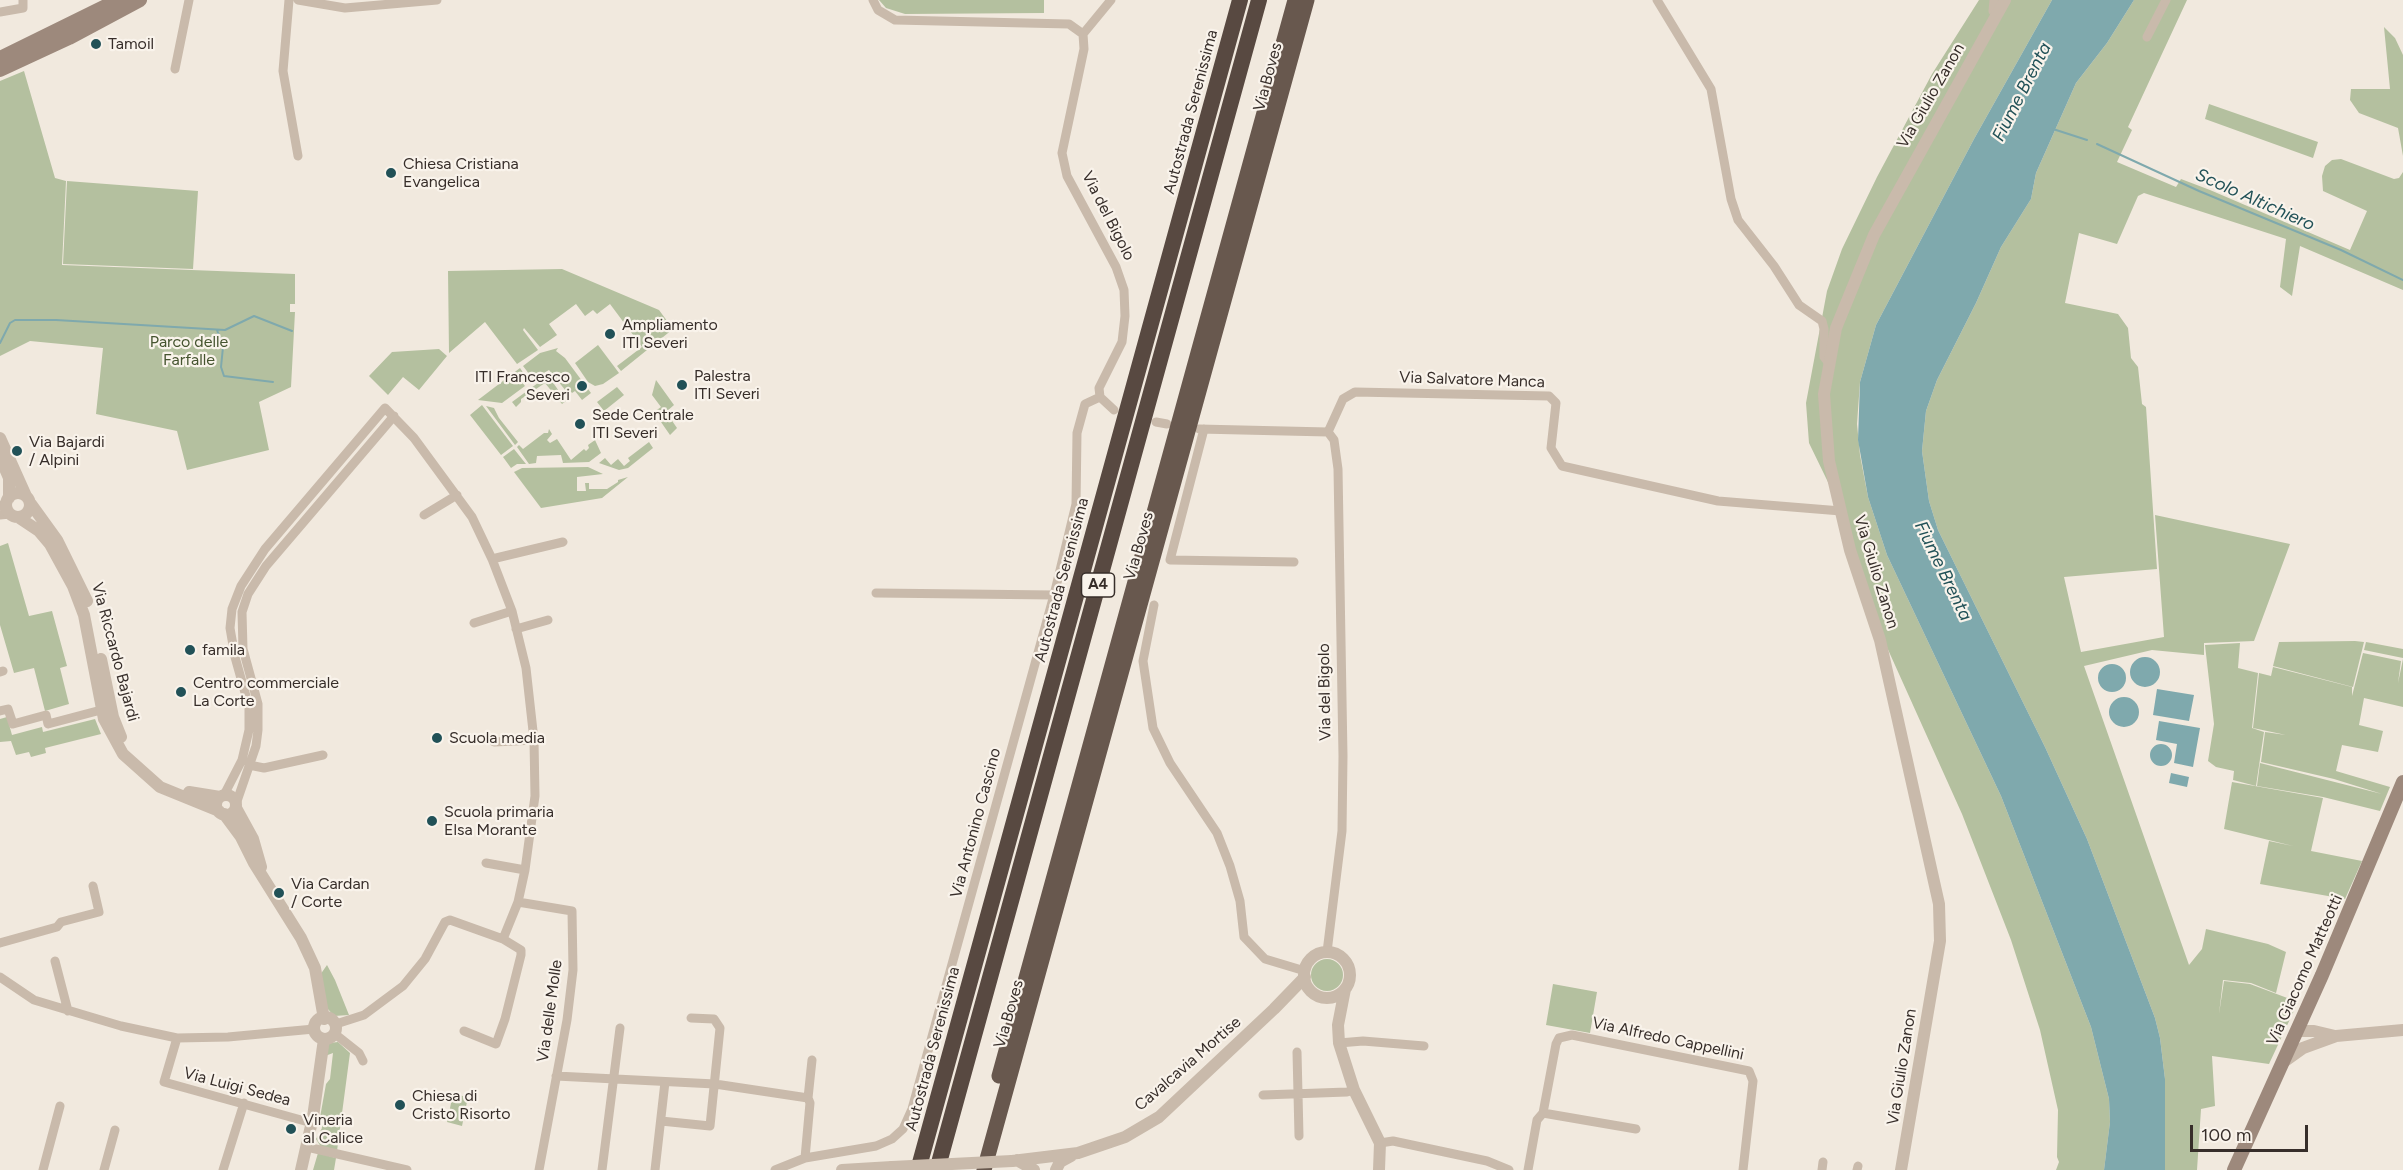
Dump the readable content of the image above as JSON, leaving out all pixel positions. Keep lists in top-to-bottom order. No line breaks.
{"streets":{"highway":["Via Boves","Autostrada Serenissima","A4"],"main road":["Via Giacomo Matteotti"],"street":["Via Giulio Zanon","Via del Bigolo","Via Salvatore Manca","Via Riccardo Bajardi","Via Antonino Cascino","Via delle Molle","Via Alfredo Cappellini","Cavalcavia Mortise","Via Luigi Sedea"]},"crossings":[["Via Giulio Zanon","Via Salvatore Manca"],["Via del Bigolo","Via Salvatore Manca"],["Via del Bigolo","Via Antonino Cascino"],["Via del Bigolo","Cavalcavia Mortise"]],"water":["Fiume Brenta","Scolo Altichiero"],"parks":["Parco delle Farfalle"],"places":["Tamoil","Chiesa Cristiana Evangelica","Ampliamento ITI Severi","Palestra ITI Severi","ITI Francesco Severi","Sede Centrale ITI Severi","Via Bajardi / Alpini","famila","Centro commerciale La Corte","Scuola media","Scuola primaria Elsa Morante","Via Cardan / Corte","Chiesa di Cristo Risorto","Vineria al Calice"],"scale_bar":"100 m"}
